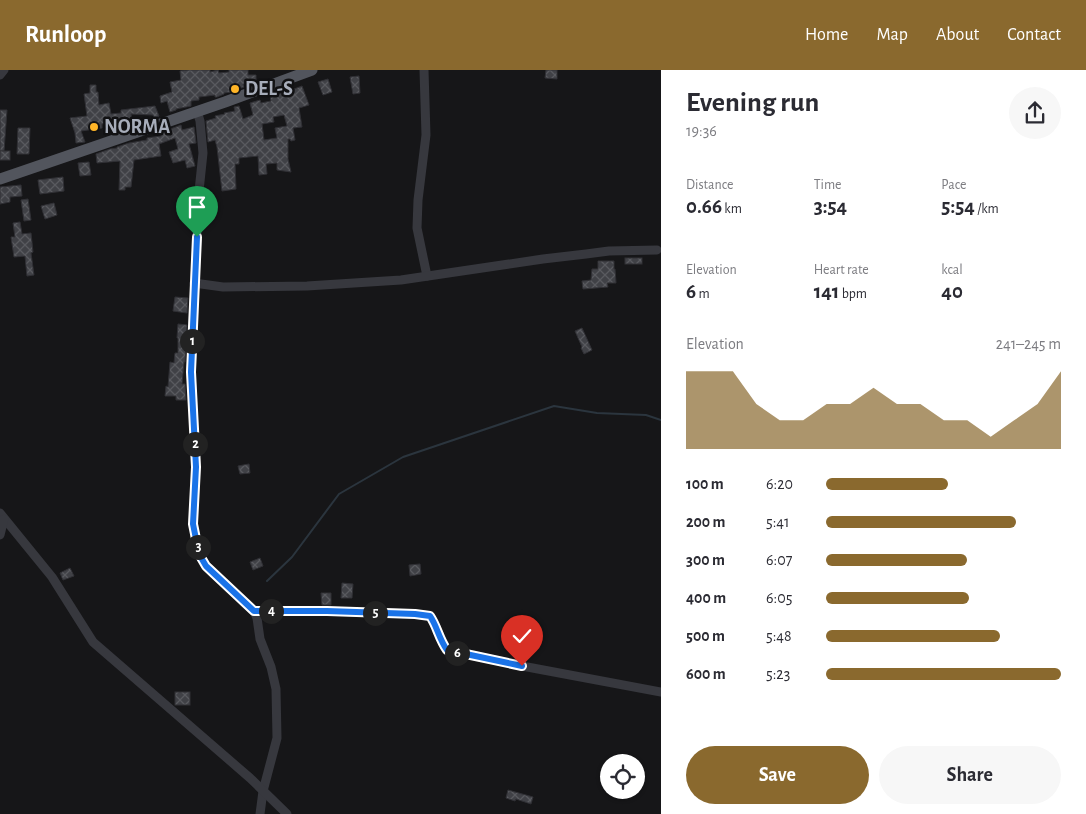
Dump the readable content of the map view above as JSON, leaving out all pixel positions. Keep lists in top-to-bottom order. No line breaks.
{"places":["DEL-S","NORMA"],"page":{"header":"Runloop","nav":["Home","Map","About","Contact"],"heading":["Evening run","19:36"],"stats":[["Distance","0.66 km"],["Time","3:54"],["Pace","5:54 /km"],["Elevation","6 m"],["Heart rate","141 bpm"],["kcal","40"]],"chart":["Elevation","241–245 m"],"pins":["1","2","3","4","5","6"],"list":[{"name":"100 m","note":"6:20"},{"name":"200 m","note":"5:41"},{"name":"300 m","note":"6:07"},{"name":"400 m","note":"6:05"},{"name":"500 m","note":"5:48"},{"name":"600 m","note":"5:23"}],"buttons":["Save","Share"]}}
